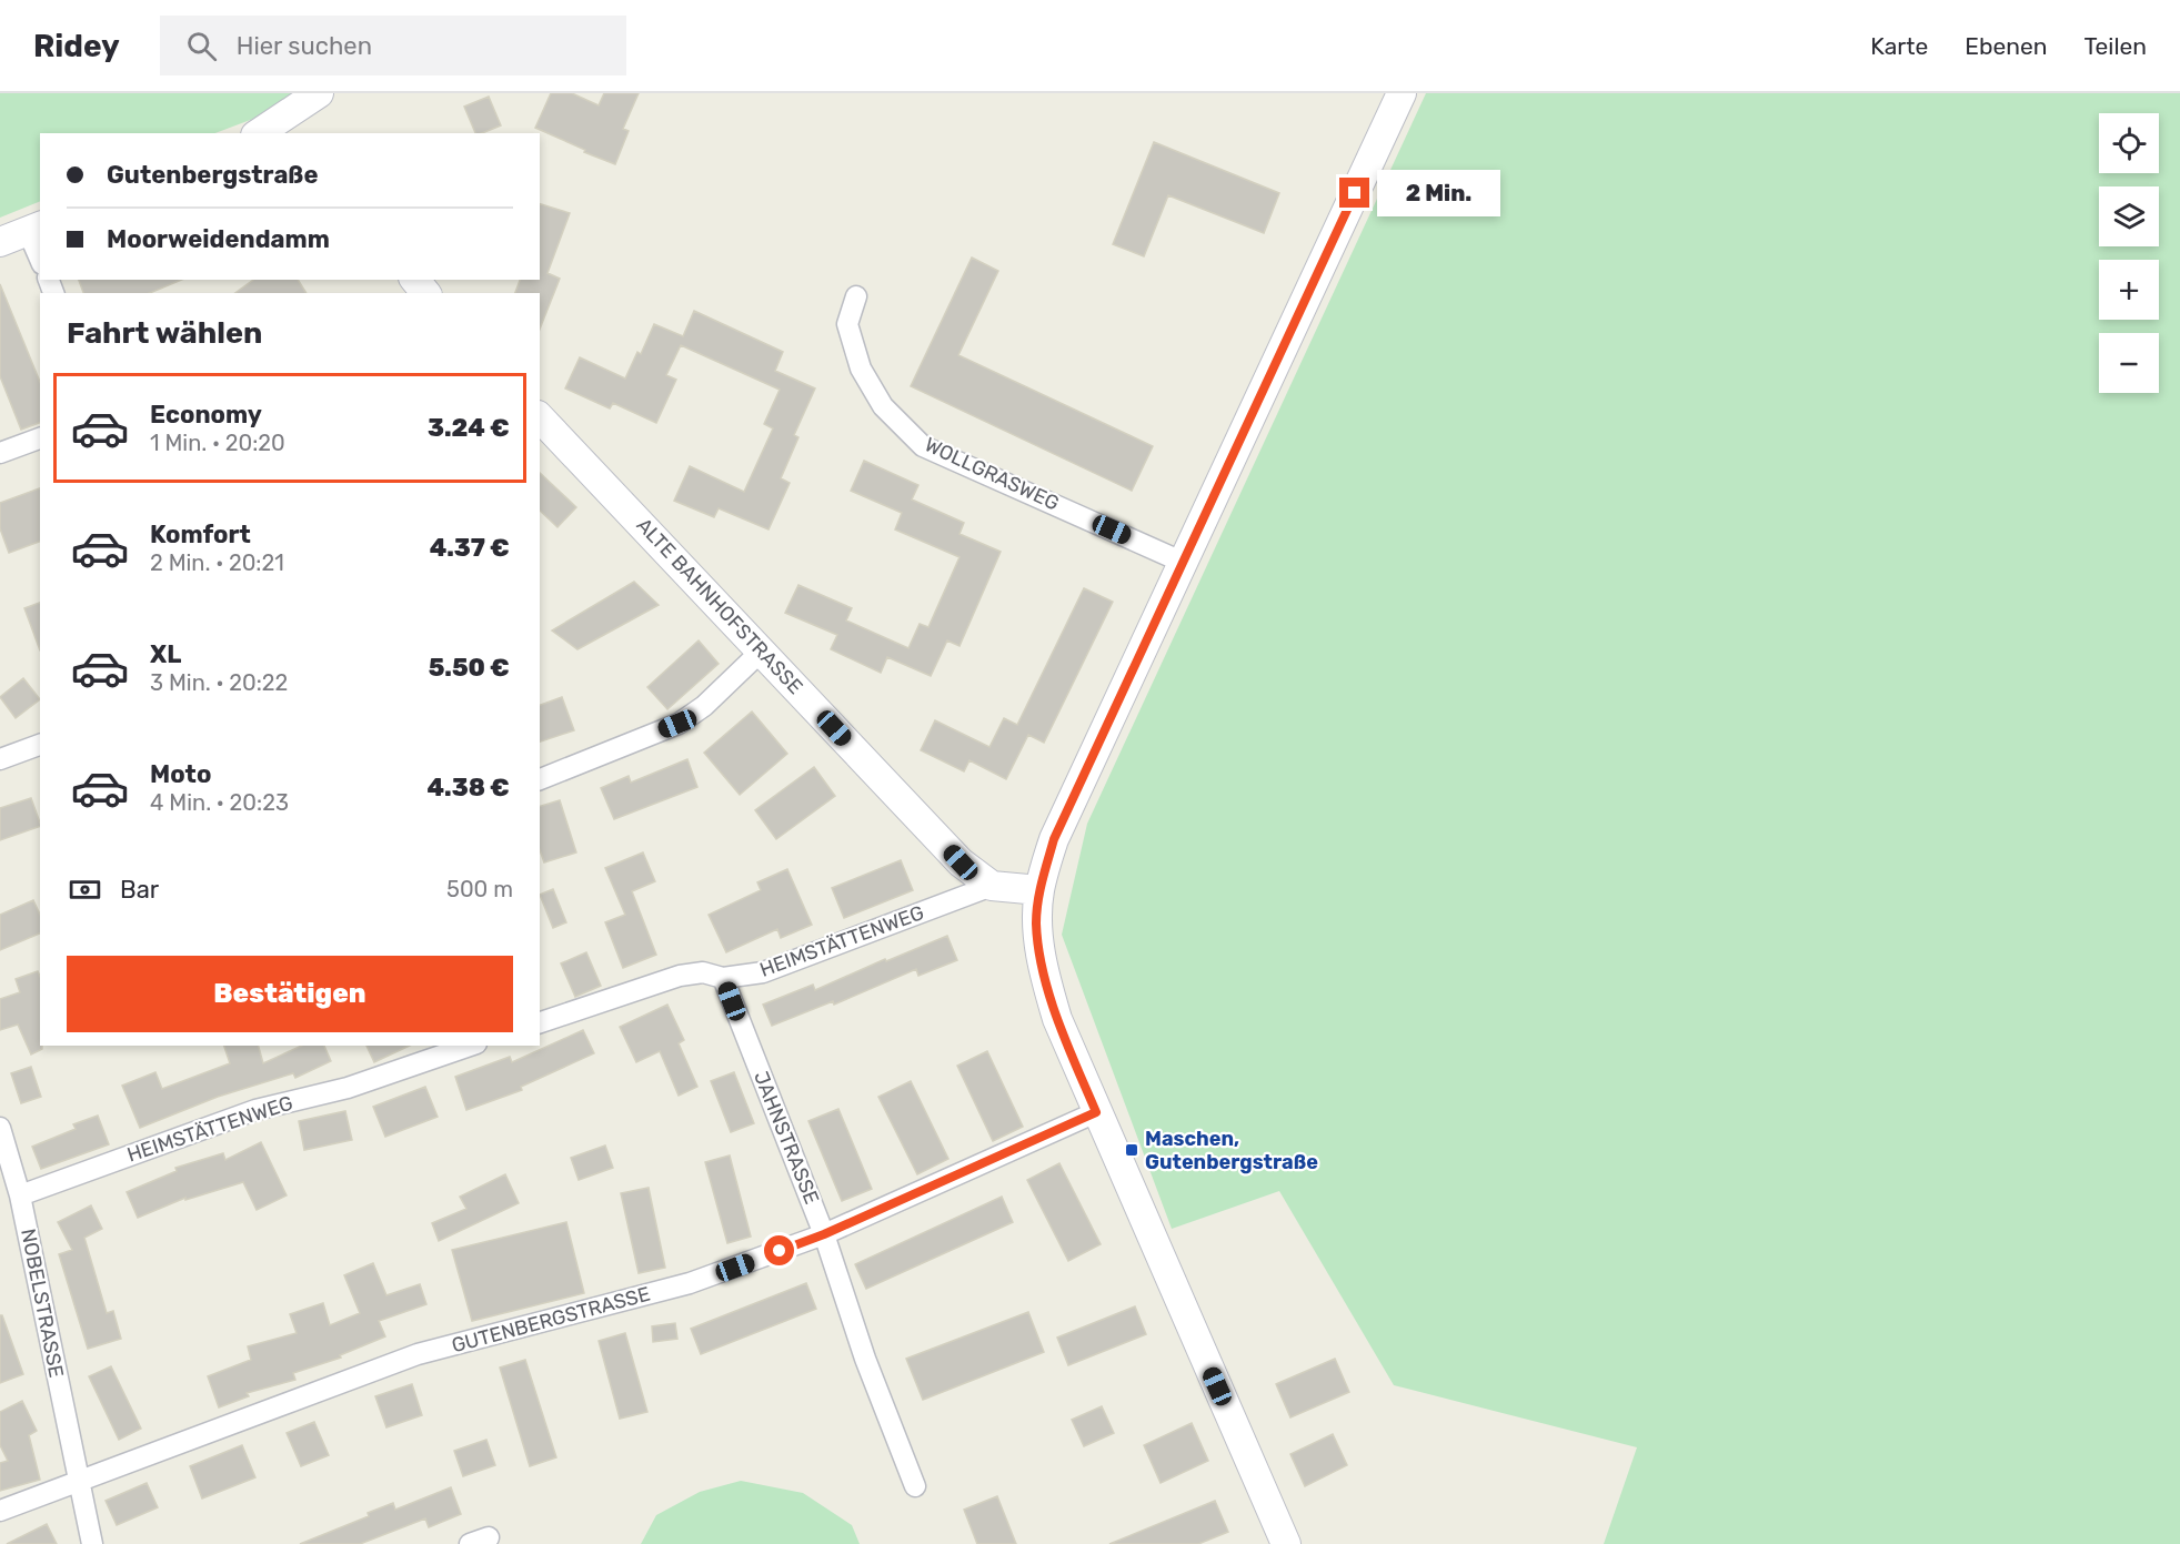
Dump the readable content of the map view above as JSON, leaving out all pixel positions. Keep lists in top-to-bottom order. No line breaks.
{"streets":{"street":["WOLLGRASWEG","ALTE BAHNHOFSTRASSE","HEIMSTÄTTENWEG","JAHNSTRASSE","NOBELSTRASSE","GUTENBERGSTRASSE"]},"crossings":[["ALTE BAHNHOFSTRASSE","HEIMSTÄTTENWEG"],["HEIMSTÄTTENWEG","JAHNSTRASSE"],["HEIMSTÄTTENWEG","NOBELSTRASSE"],["JAHNSTRASSE","GUTENBERGSTRASSE"],["NOBELSTRASSE","GUTENBERGSTRASSE"]],"places":{"transit":["Maschen, Gutenbergstraße"]},"page":{"header":"Ridey","search":"Hier suchen","nav":["Karte","Ebenen","Teilen"],"map_buttons":["+","−"],"banner":["Gutenbergstraße","Moorweidendamm"],"bubble":"2 Min.","heading":"Fahrt wählen","list":[{"name":"Economy","note":"1 Min. · 20:20","value":"3.24 €"},{"name":"Komfort","note":"2 Min. · 20:21","value":"4.37 €"},{"name":"XL","note":"3 Min. · 20:22","value":"5.50 €"},{"name":"Moto","note":"4 Min. · 20:23","value":"4.38 €"}],"pay":["Bar","500 m"],"buttons":"Bestätigen"}}
